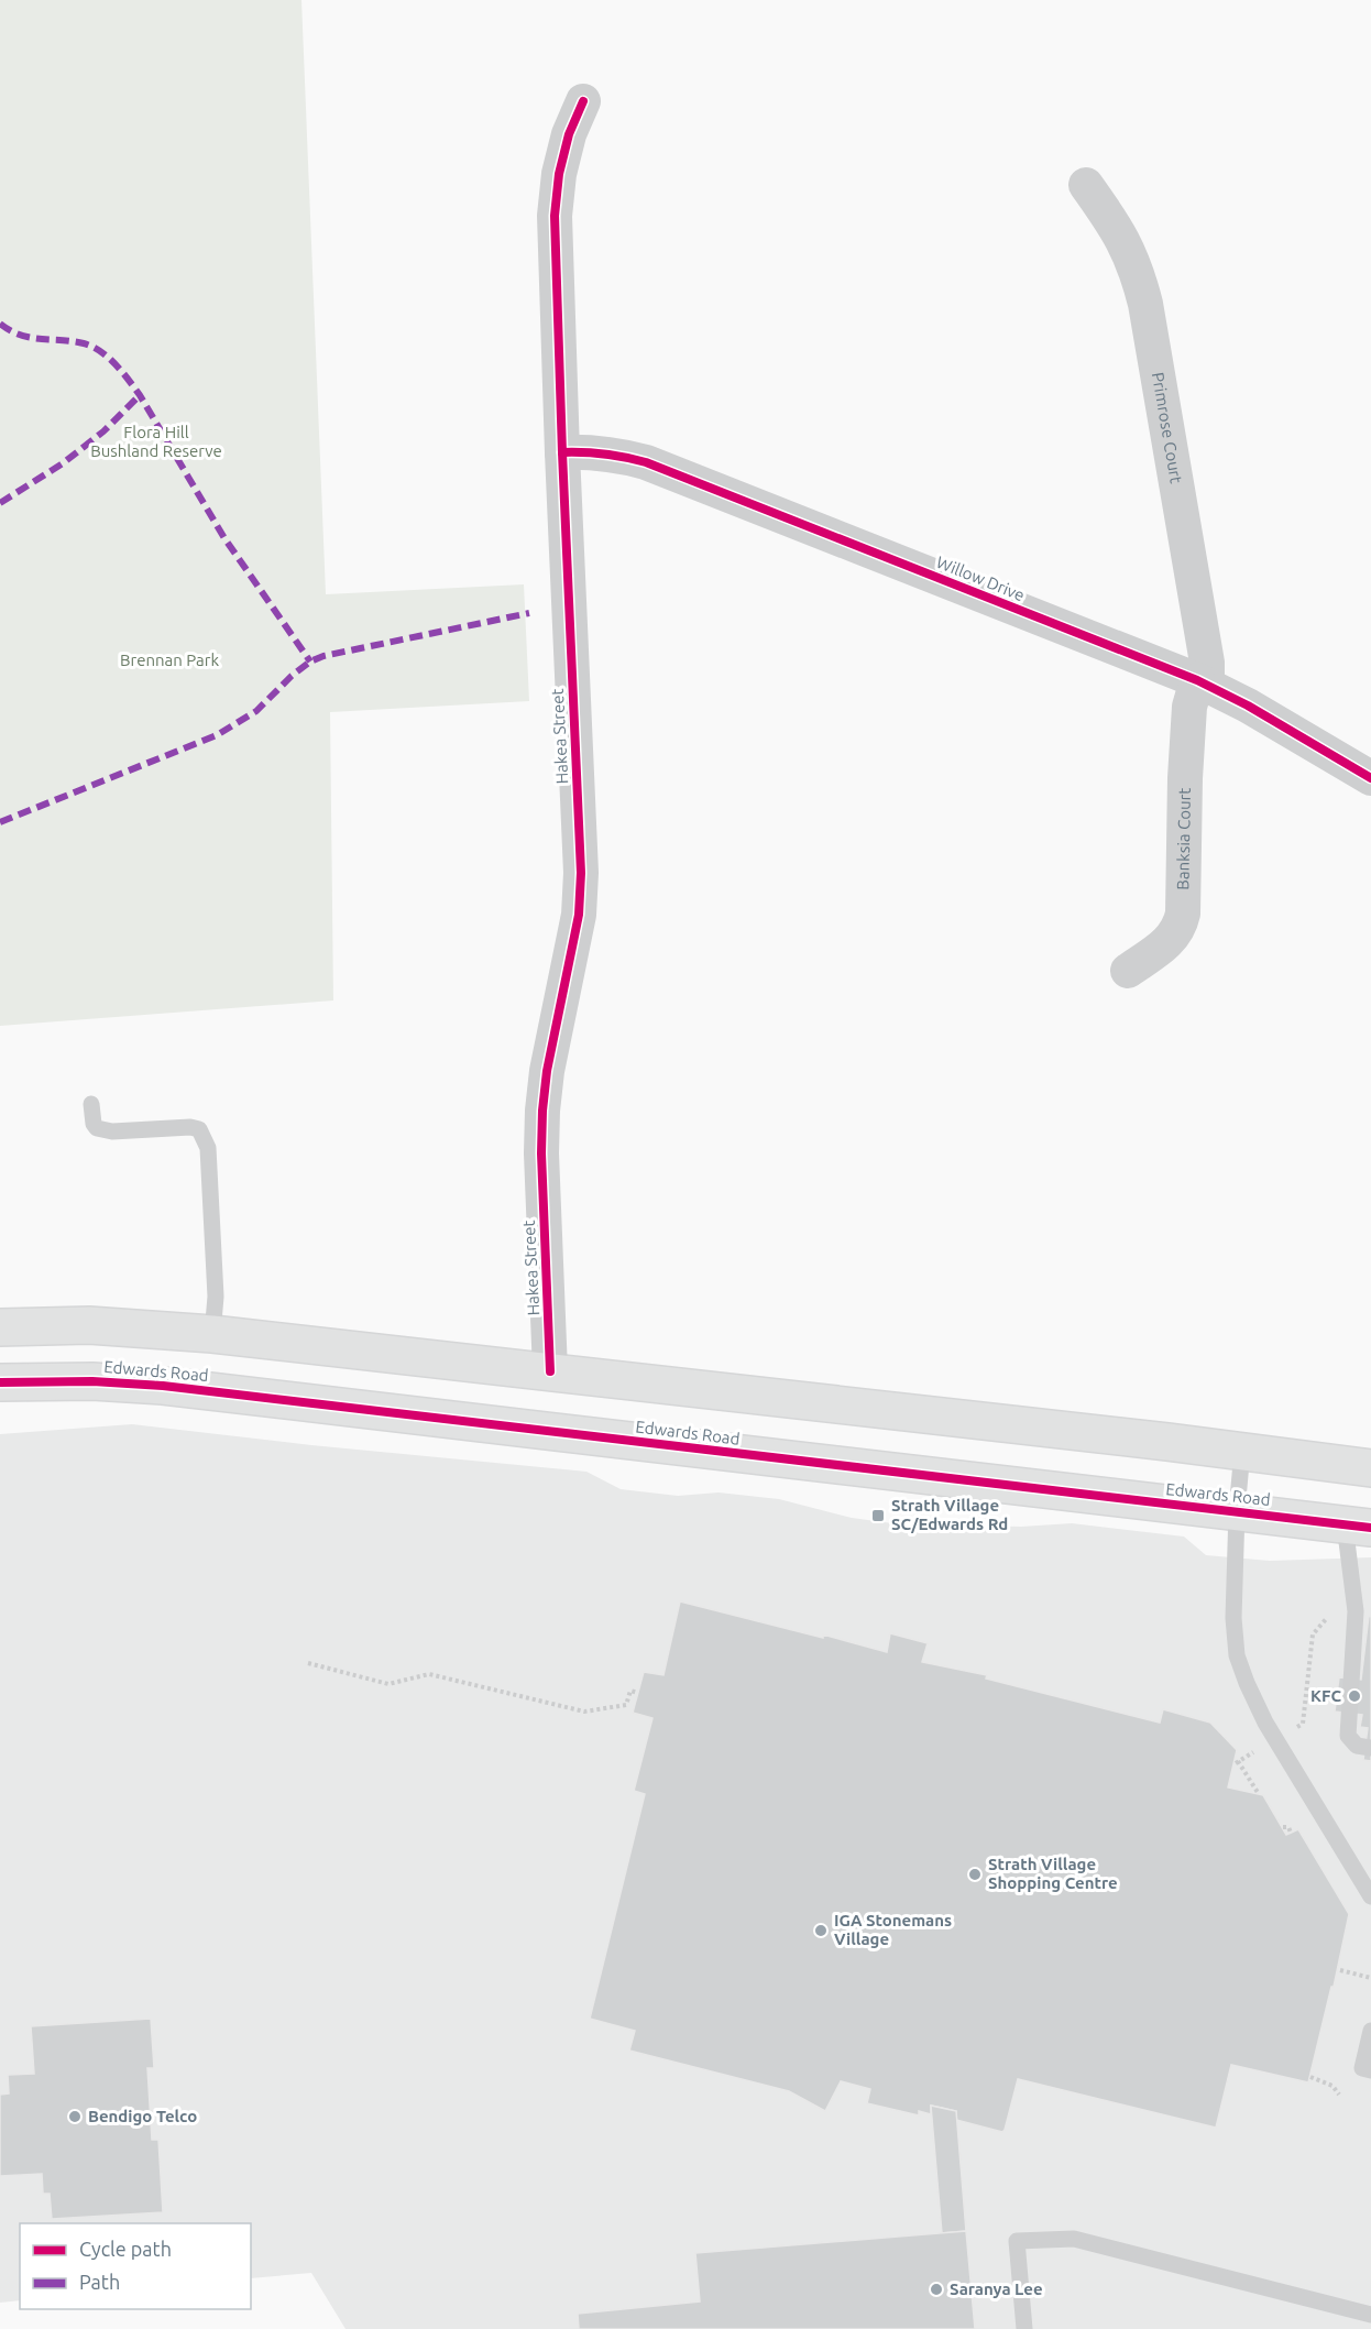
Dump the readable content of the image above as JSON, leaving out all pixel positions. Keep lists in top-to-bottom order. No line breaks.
{"streets":{"street":["Primrose Court","Willow Drive","Hakea Street","Banksia Court","Edwards Road"]},"crossings":[["Primrose Court","Willow Drive"],["Primrose Court","Banksia Court"],["Willow Drive","Hakea Street"],["Willow Drive","Banksia Court"]],"parks":["Flora Hill Bushland Reserve","Brennan Park"],"places":{"transit":["Strath Village SC/Edwards Rd"],"other":["KFC","Strath Village Shopping Centre","IGA Stonemans Village","Bendigo Telco","Saranya Lee"]},"legend":["Cycle path","Path"]}
